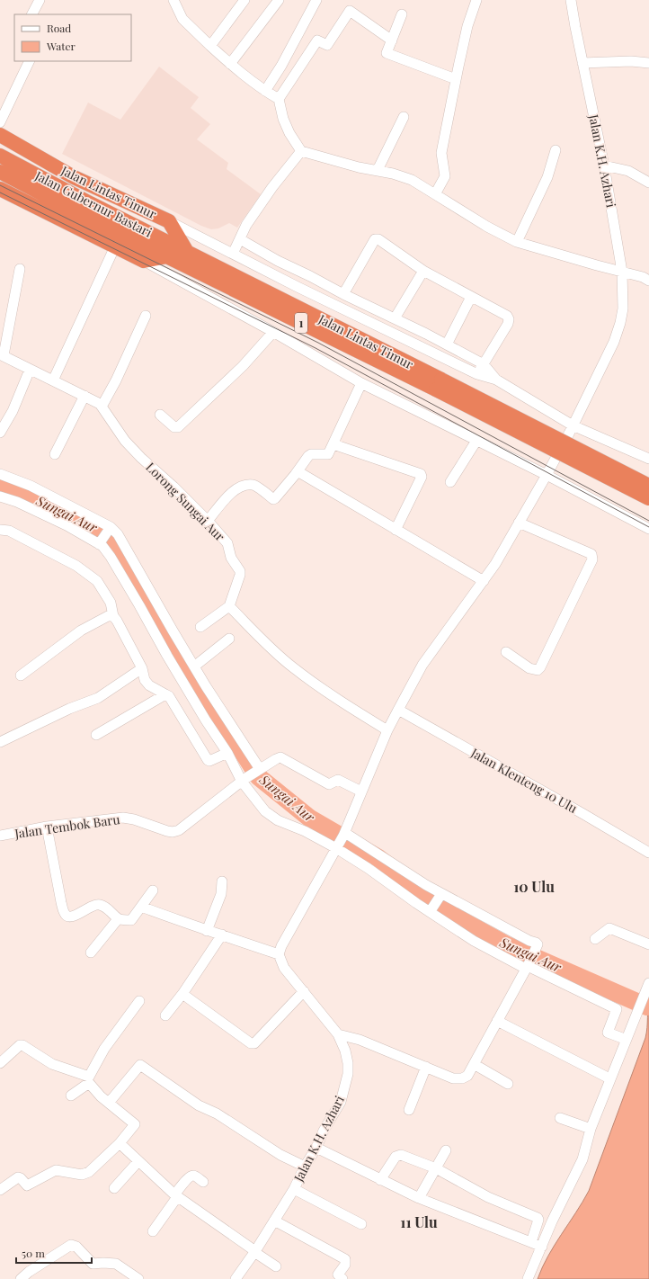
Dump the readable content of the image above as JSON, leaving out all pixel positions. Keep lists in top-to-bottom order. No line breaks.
{"streets":{"highway":["Jalan Lintas Timur","Jalan Gubernur Bastari","1"],"street":["Jalan K.H. Azhari","Lorong Sungai Aur","Jalan Klenteng 10 Ulu","Jalan Tembok Baru"]},"crossings":[["Jalan K.H. Azhari","Jalan Klenteng 10 Ulu"],["Jalan K.H. Azhari","Jalan Tembok Baru"],["Jalan Lintas Timur","Jalan Gubernur Bastari"]],"districts":["10 Ulu","11 Ulu"],"water":["Sungai Aur"],"legend":["Road","Water"],"scale_bar":"50 m"}
